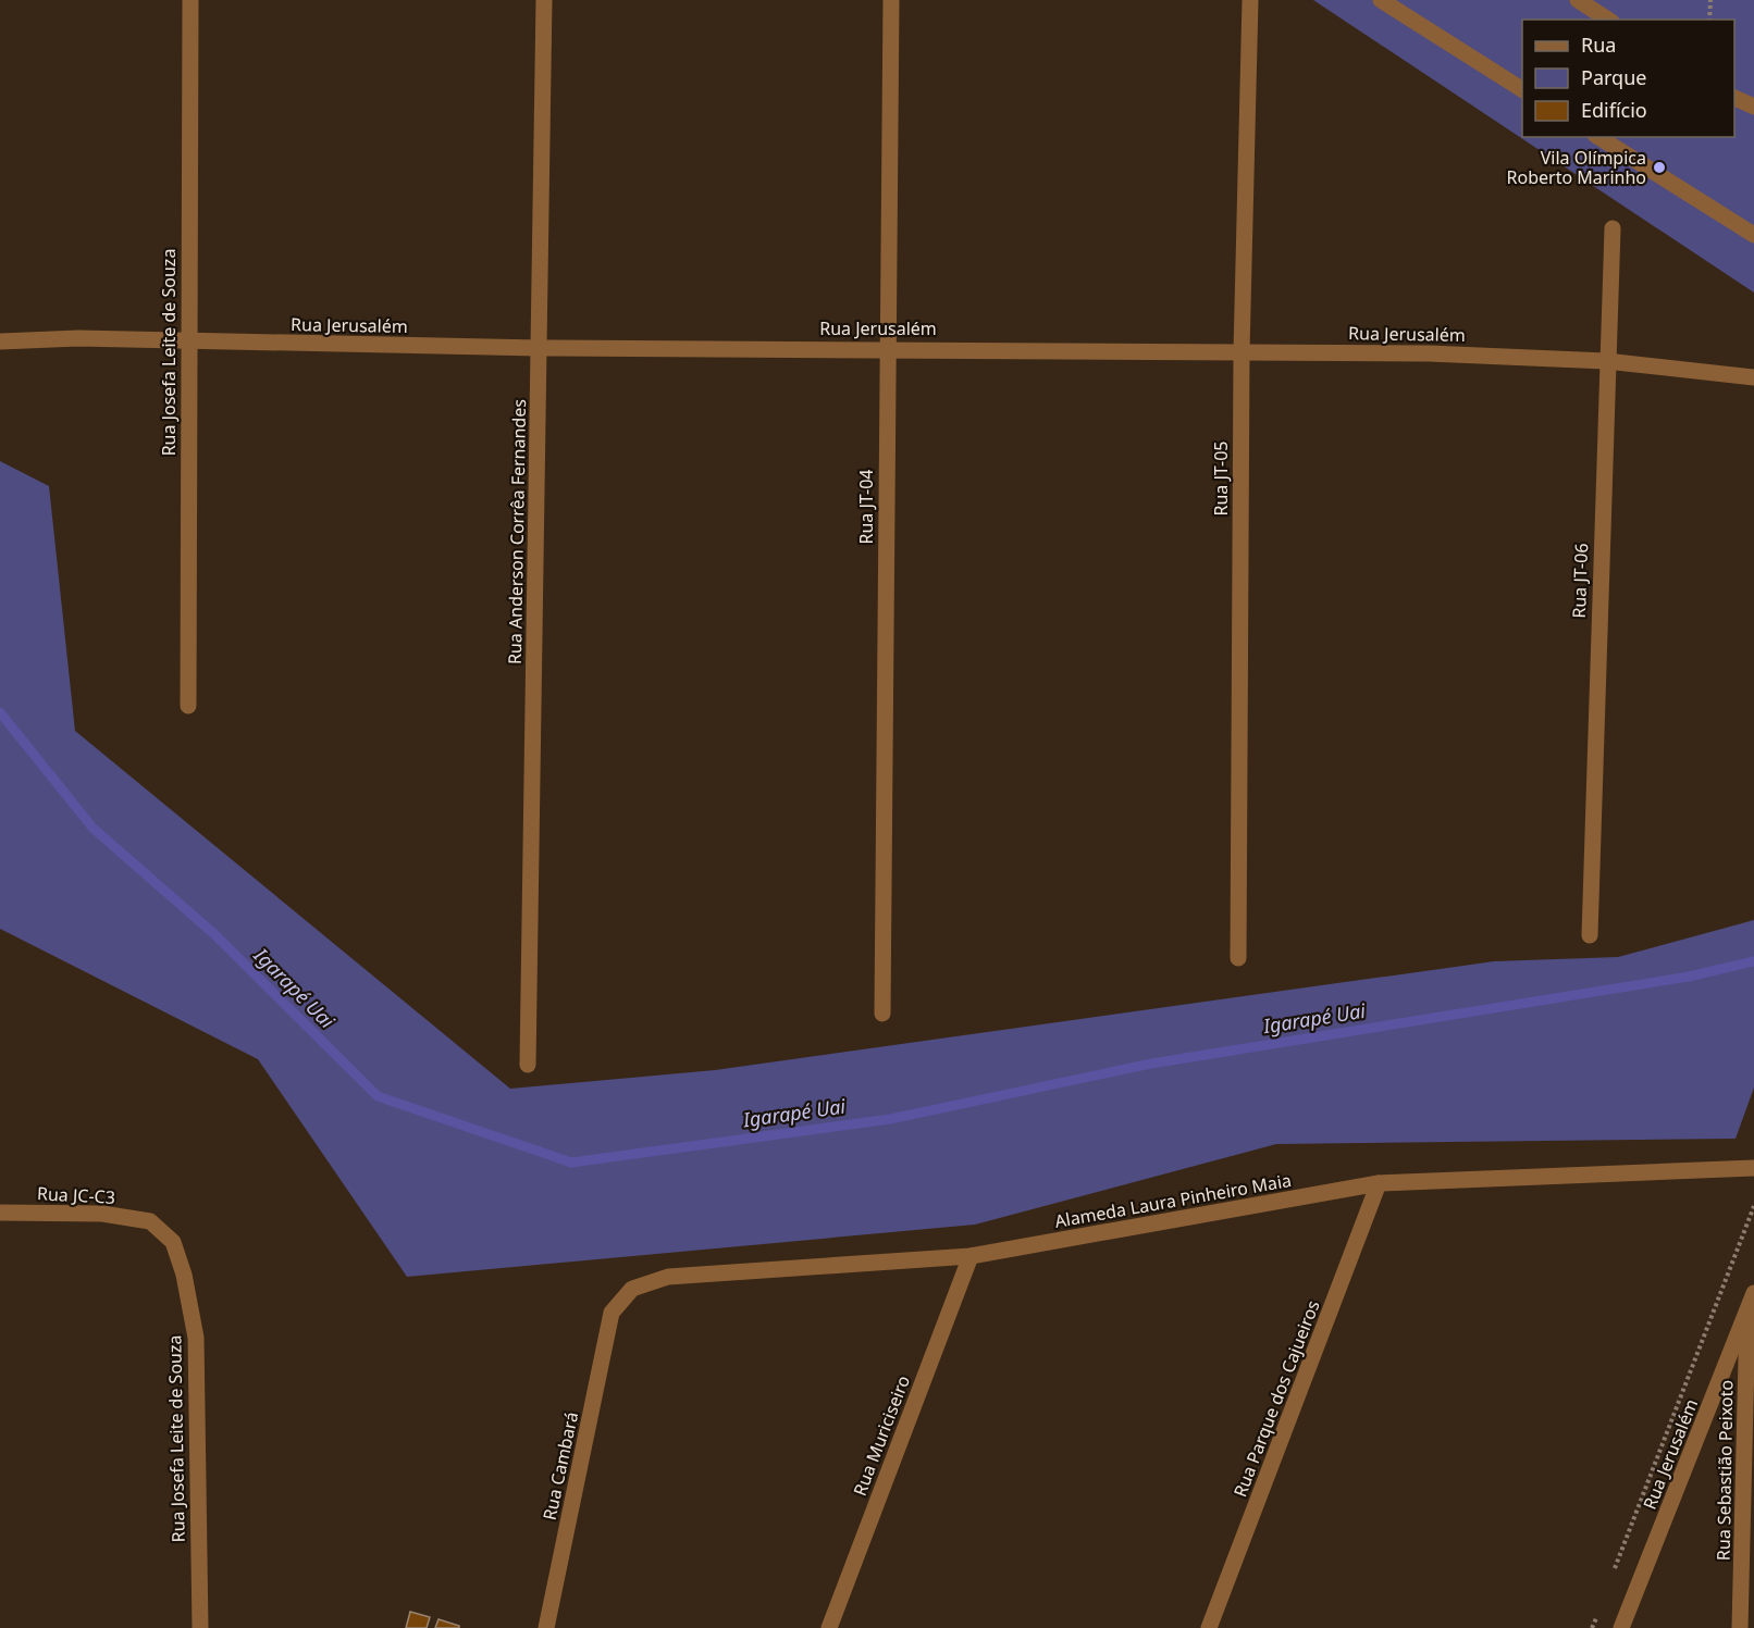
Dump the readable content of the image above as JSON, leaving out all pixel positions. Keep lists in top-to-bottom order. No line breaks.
{"streets":{"street":["Rua Jerusalém","Rua Josefa Leite de Souza","Rua JT-05","Rua JT-04","Rua Anderson Corrêa Fernandes","Rua JT-06","Rua JC-C3","Alameda Laura Pinheiro Maia","Rua Parque dos Cajueiros","Rua Muriciseiro","Rua Cambará","Rua Sebastião Peixoto"]},"crossings":[["Rua Jerusalém","Rua Josefa Leite de Souza"],["Rua Jerusalém","Rua JT-05"],["Rua Jerusalém","Rua JT-04"],["Rua Jerusalém","Rua Anderson Corrêa Fernandes"],["Rua Jerusalém","Rua JT-06"],["Rua Jerusalém","Rua Sebastião Peixoto"],["Rua Josefa Leite de Souza","Rua JC-C3"],["Alameda Laura Pinheiro Maia","Rua Parque dos Cajueiros"],["Alameda Laura Pinheiro Maia","Rua Muriciseiro"],["Alameda Laura Pinheiro Maia","Rua Cambará"]],"water":["Igarapé Uai"],"places":["Vila Olímpica Roberto Marinho"],"legend":["Rua","Parque","Edifício"]}
